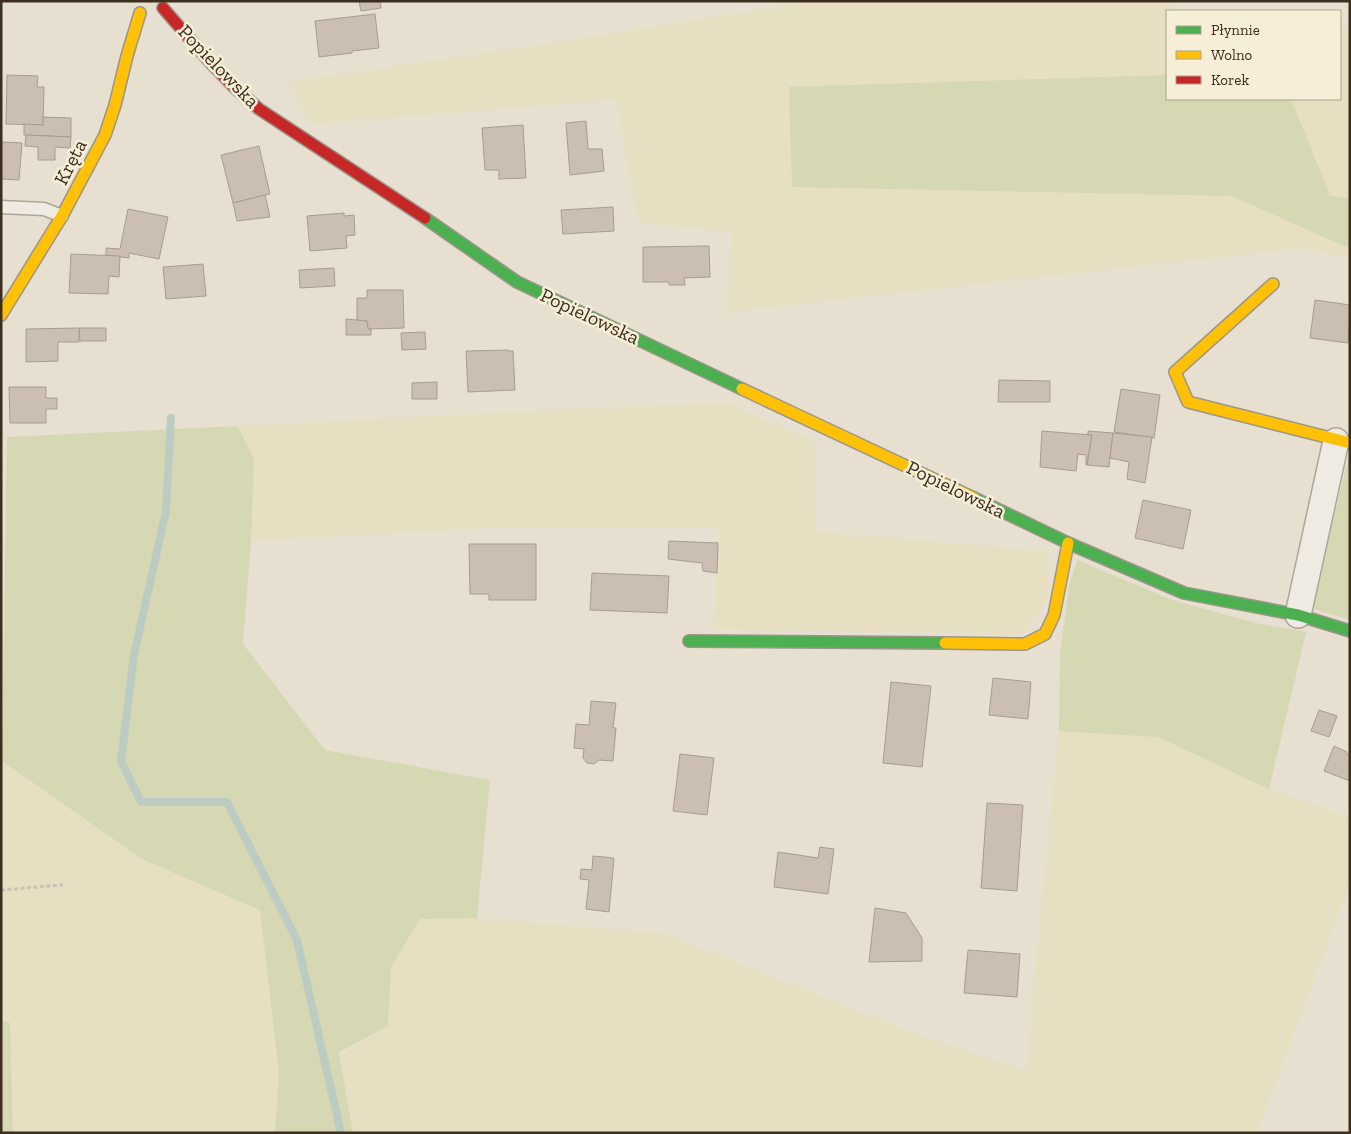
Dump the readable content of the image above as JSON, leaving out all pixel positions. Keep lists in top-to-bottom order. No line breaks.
{"streets":{"street":["Popielowska","Kręta"]},"crossings":[["Popielowska","Kręta"]],"legend":["Płynnie","Wolno","Korek"]}
